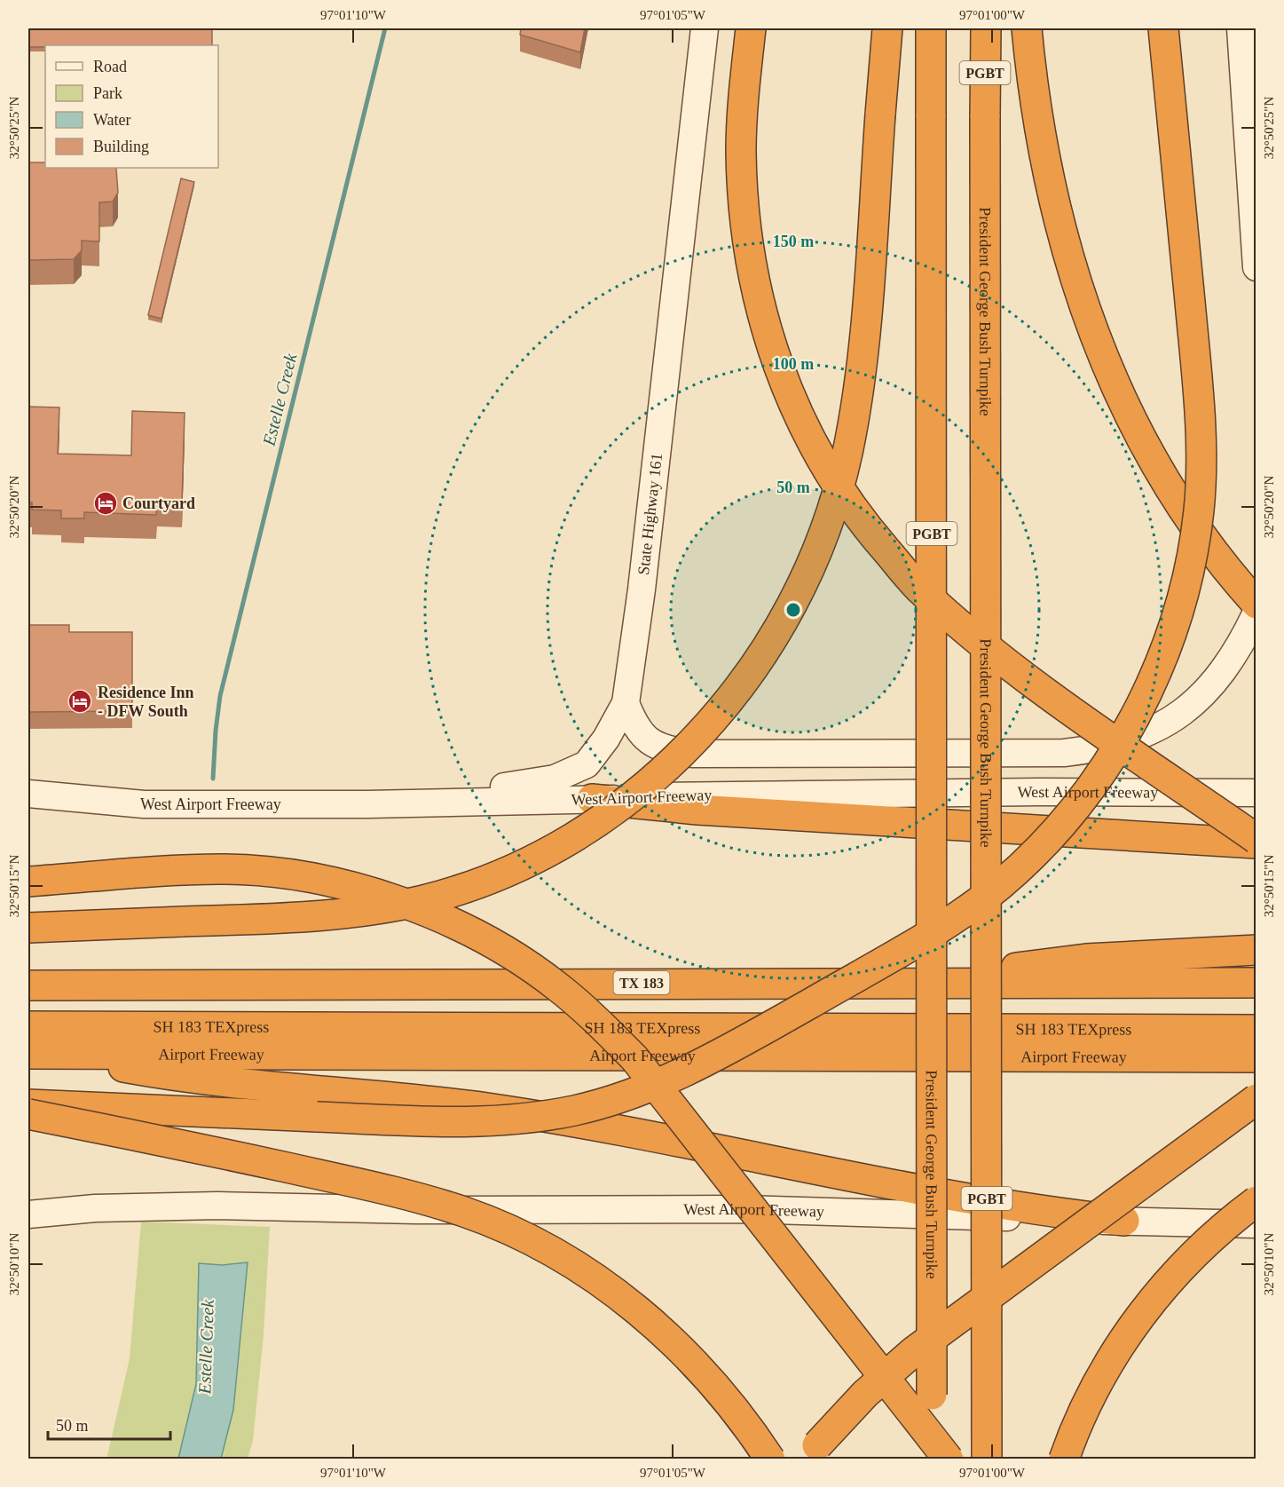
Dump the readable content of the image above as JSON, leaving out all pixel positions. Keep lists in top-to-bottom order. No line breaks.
{"streets":{"highway":["PGBT","President George Bush Turnpike","TX 183","SH 183 TEXpress","Airport Freeway"],"main road":["State Highway 161","West Airport Freeway"]},"crossings":[["State Highway 161","West Airport Freeway"]],"water":["Estelle Creek"],"places":{"hotel":["Courtyard","Residence Inn - DFW South"]},"legend":["Road","Park","Water","Building"],"scale_bar":"50 m","coordinates":["97°01'10\"W","97°01'05\"W","97°01'00\"W","32°50'25\"N","32°50'20\"N","32°50'15\"N","32°50'10\"N"],"rings":["150 m","100 m","50 m"]}
